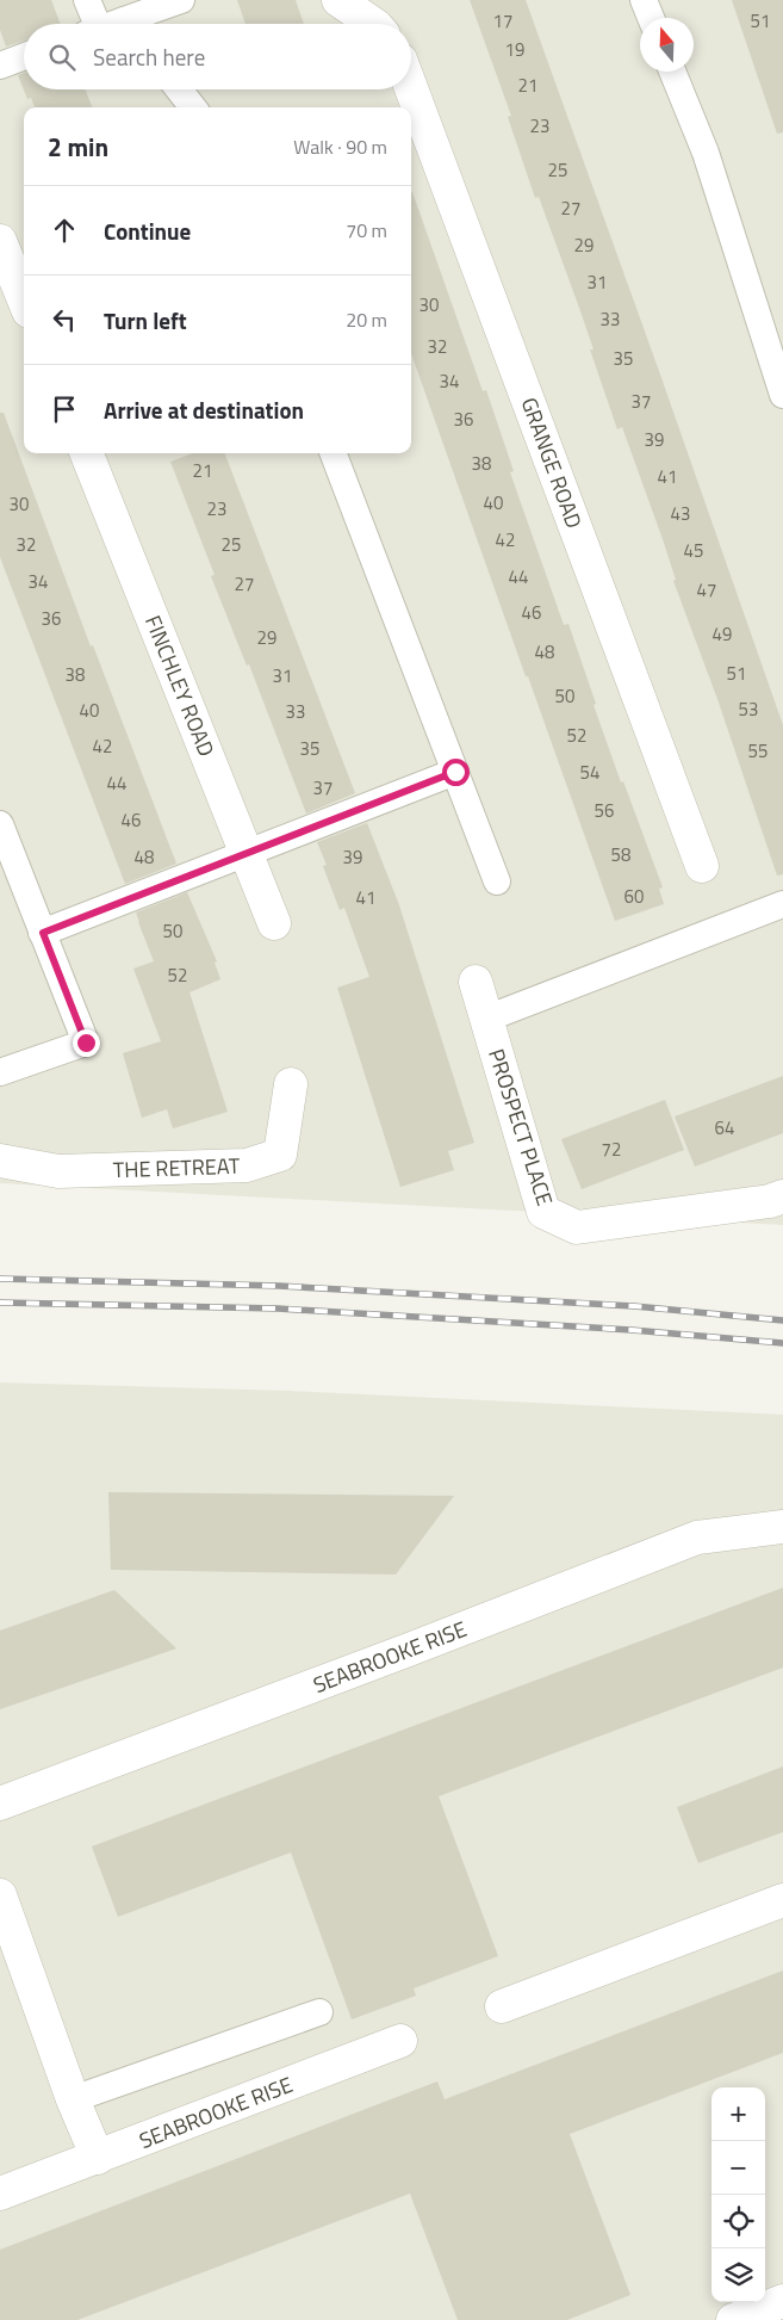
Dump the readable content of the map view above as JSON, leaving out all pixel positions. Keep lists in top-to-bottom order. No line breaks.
{"streets":{"street":["GRANGE ROAD","FINCHLEY ROAD","PROSPECT PLACE","THE RETREAT","SEABROOKE RISE"]},"house_numbers":["17","51","19","21","23","25","27","29","31","30","33","32","35","34","37","36","39","38","21","41","40","30","23","43","42","32","25","45","44","34","27","47","46","36","49","29","48","51","38","31","50","53","40","33","52","42","35","55","54","44","37","56","46","58","48","39","60","41","50","52","64","72"],"north":"top","page":{"search":"Search here","heading":["2 min","Walk · 90 m"],"list":[["Continue","70 m"],["Turn left","20 m"],"Arrive at destination"],"map_buttons":["+","−"]}}
